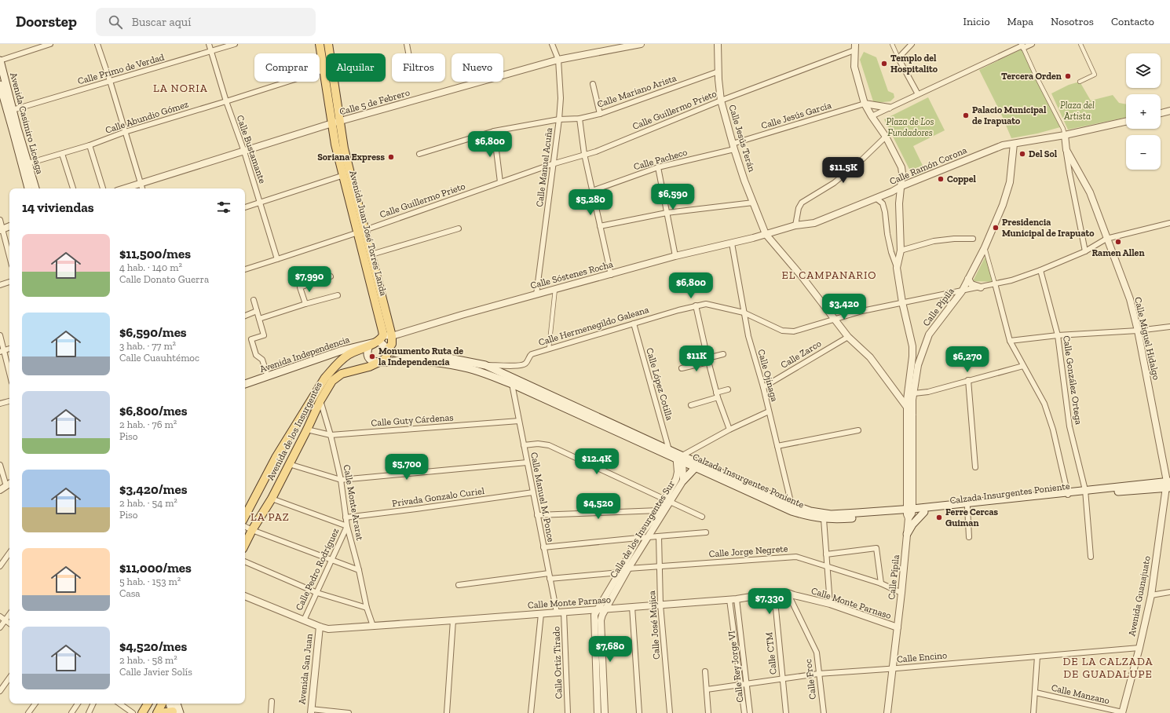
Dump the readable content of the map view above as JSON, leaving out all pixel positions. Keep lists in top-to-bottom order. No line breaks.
{"streets":{"main road":["Avenida Casimiro Liceaga","Avenida Juan José Torres Landa","Avenida Independencia","Avenida de los Insurgentes","Calzada Insurgentes Poniente"],"street":["Calle Primo de Verdad","Calle Mariano Arista","Calle 5 de Febrero","Calle Guillermo Prieto","Calle Jesús García","Calle Abundio Gómez","Calle Jesús Terán","Calle Bustamante","Calle Pacheco","Calle Ramón Corona","Calle Manuel Acuña","Calle Sóstenes Rocha","Calle Pípila","Calle Hermenegildo Galeana","Calle Miguel Hidalgo","Calle Zarco","Calle Ojinaga","Calle González Ortega","Calle López Cotilla","Calle Guty Cárdenas","Privada Gonzalo Curiel","Calle Manuel M. Ponce","Calle Monte Ararat","Calle de los Insurgentes Sur","Calle Jorge Negrete","Calle Pedro Rodríguez","Avenida Guanajuato","Calle Monte Parnaso","Calle José Mujica","Calle CTM","Calle Encino","Calle Ortiz Tirado","Calle Rey Jorge VI","Avenida San Juan","Calle Froc","Calle Manzano"]},"crossings":[["Calle Primo de Verdad","Avenida Casimiro Liceaga"],["Calle Primo de Verdad","Calle Bustamante"],["Calle Mariano Arista","Calle Jesús Terán"],["Calle Mariano Arista","Calle Manuel Acuña"],["Calle 5 de Febrero","Calle Bustamante"],["Calle 5 de Febrero","Calle Manuel Acuña"],["Calle 5 de Febrero","Avenida Juan José Torres Landa"],["Calle Guillermo Prieto","Calle Jesús Terán"],["Calle Guillermo Prieto","Calle Bustamante"],["Calle Guillermo Prieto","Calle Manuel Acuña"],["Calle Guillermo Prieto","Avenida Juan José Torres Landa"],["Calle Jesús García","Calle Jesús Terán"],["Calle Jesús García","Calle Pacheco"],["Calle Abundio Gómez","Avenida Casimiro Liceaga"],["Calle Abundio Gómez","Calle Bustamante"],["Calle Abundio Gómez","Avenida Juan José Torres Landa"],["Calle Jesús Terán","Calle Pacheco"],["Calle Jesús Terán","Calle Ramón Corona"],["Calle Jesús Terán","Calle Sóstenes Rocha"],["Calle Jesús Terán","Calle Pípila"],["Calle Jesús Terán","Calle Hermenegildo Galeana"],["Calle Jesús Terán","Calle Zarco"],["Calle Ramón Corona","Calle Sóstenes Rocha"],["Calle Ramón Corona","Calle Pípila"],["Calle Ramón Corona","Calle Miguel Hidalgo"],["Calle Manuel Acuña","Calle Sóstenes Rocha"],["Avenida Juan José Torres Landa","Calle Sóstenes Rocha"],["Calle Sóstenes Rocha","Calle Ojinaga"],["Calle Pípila","Calle Hermenegildo Galeana"],["Calle Pípila","Calzada Insurgentes Poniente"],["Calle Pípila","Calle Jorge Negrete"],["Calle Pípila","Calle Monte Parnaso"],["Calle Pípila","Calle Encino"],["Calle Hermenegildo Galeana","Calle Miguel Hidalgo"],["Calle Hermenegildo Galeana","Calle Ojinaga"],["Calle Hermenegildo Galeana","Calle González Ortega"],["Calle Hermenegildo Galeana","Calle López Cotilla"],["Calle Hermenegildo Galeana","Calzada Insurgentes Poniente"],["Calle Miguel Hidalgo","Calzada Insurgentes Poniente"],["Calle Miguel Hidalgo","Avenida Guanajuato"],["Avenida Independencia","Avenida de los Insurgentes"],["Avenida Independencia","Calzada Insurgentes Poniente"],["Calle Zarco","Calle Ojinaga"],["Calle Ojinaga","Calzada Insurgentes Poniente"],["Calle González Ortega","Calzada Insurgentes Poniente"],["Calle López Cotilla","Calzada Insurgentes Poniente"],["Calle Guty Cárdenas","Avenida de los Insurgentes"],["Calle Guty Cárdenas","Calle Manuel M. Ponce"],["Calle Guty Cárdenas","Calle Monte Ararat"],["Avenida de los Insurgentes","Calzada Insurgentes Poniente"],["Avenida de los Insurgentes","Calle Monte Ararat"],["Calzada Insurgentes Poniente","Calle Manuel M. Ponce"],["Calzada Insurgentes Poniente","Calle de los Insurgentes Sur"],["Calzada Insurgentes Poniente","Avenida Guanajuato"],["Privada Gonzalo Curiel","Calle Manuel M. Ponce"],["Privada Gonzalo Curiel","Calle Monte Ararat"],["Calle Manuel M. Ponce","Calle Monte Parnaso"],["Calle Monte Ararat","Calle Pedro Rodríguez"],["Calle Monte Ararat","Calle Monte Parnaso"],["Calle de los Insurgentes Sur","Calle Jorge Negrete"],["Calle de los Insurgentes Sur","Calle Monte Parnaso"],["Calle Jorge Negrete","Calle José Mujica"],["Calle Pedro Rodríguez","Calle Monte Parnaso"],["Avenida Guanajuato","Calle Encino"],["Avenida Guanajuato","Calle Manzano"],["Calle Monte Parnaso","Calle José Mujica"],["Calle Monte Parnaso","Calle CTM"],["Calle Monte Parnaso","Calle Ortiz Tirado"],["Calle Monte Parnaso","Calle Rey Jorge VI"],["Calle Monte Parnaso","Avenida San Juan"],["Calle Monte Parnaso","Calle Froc"],["Calle CTM","Calle Encino"],["Calle Encino","Calle Rey Jorge VI"],["Calle Encino","Calle Froc"]],"districts":["LA NORIA","EL CAMPANARIO","LA PAZ","DE LA CALZADA DE GUADALUPE"],"parks":["Plaza del Artista","Plaza de Los Fundadores"],"places":["Templo del Hospitalito","Tercera Orden","Palacio Municipal de Irapuato","Del Sol","Soriana Express","Coppel","Presidencia Municipal de Irapuato","Ramen Allen","Monumento Ruta de la Independencia","Ferre Cercas Guiman"],"page":{"header":"Doorstep","search":"Buscar aquí","nav":["Inicio","Mapa","Nosotros","Contacto"],"map_buttons":["+","−"],"chip":["Comprar","Alquilar","Filtros","Nuevo"],"price":["$6,800","$11.5K","$6,590","$5,280","$7,990","$6,800","$3,420","$11K","$6,270","$12.4K","$5,700","$4,520","$7,330","$7,680"],"heading":"14 viviendas","list":[{"name":"$11,500/mes","note":"4 hab. · 140 m² · Calle Donato Guerra"},{"name":"$6,590/mes","note":"3 hab. · 77 m² · Calle Cuauhtémoc"},{"name":"$6,800/mes","note":"2 hab. · 76 m² · Piso"},{"name":"$3,420/mes","note":"2 hab. · 54 m² · Piso"},{"name":"$11,000/mes","note":"5 hab. · 153 m² · Casa"},{"name":"$4,520/mes","note":"2 hab. · 58 m² · Calle Javier Solís"}]}}
